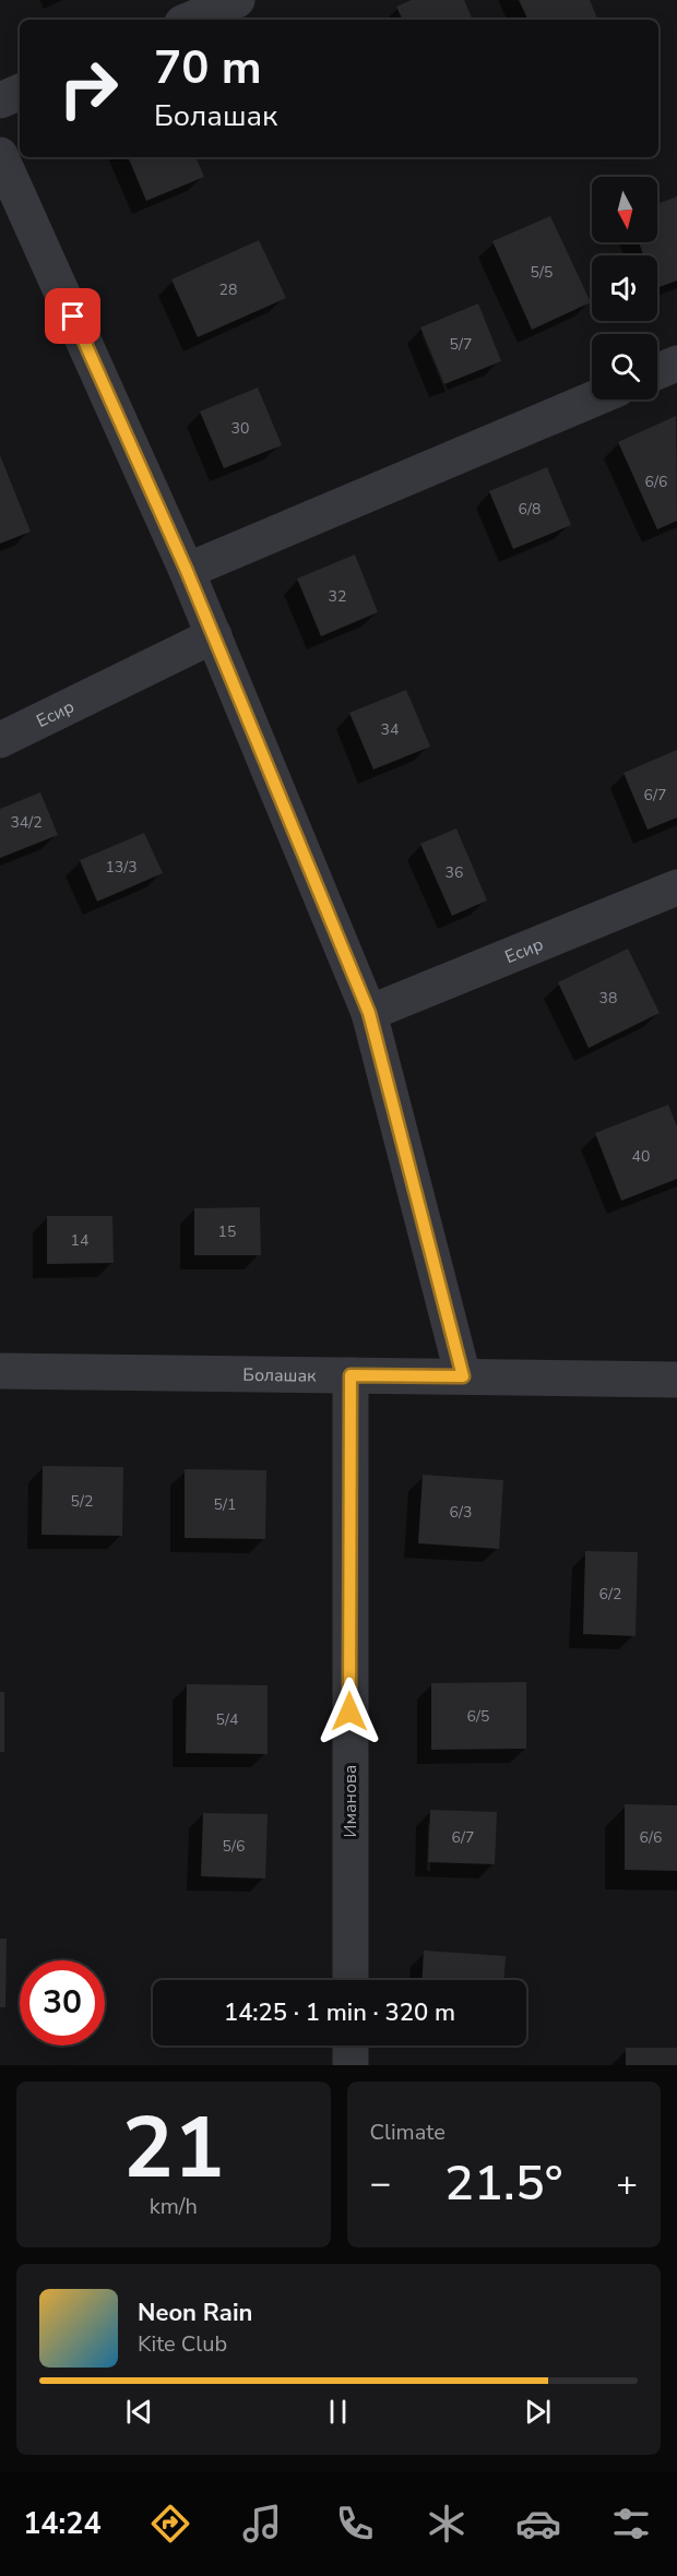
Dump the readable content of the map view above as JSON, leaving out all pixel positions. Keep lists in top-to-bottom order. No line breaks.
{"streets":{"street":["Есир","Болашак","Иманова"]},"crossings":[["Болашак","Иманова"]],"house_numbers":["5/5","28","5/7","30","6/6","6/8","32","34","6/7","34/2","13/3","36","38","40","15","14","5/2","5/1","6/3","6/2","6/5","5/4","6/7","6/6","5/6"],"north":"bottom","page":{"turn":["70 m","Болашак"],"limit":"30","trip":"14:25 · 1 min · 320 m","tile":[["21","km/h"],"Climate"],"heat":["−","21.5°","+"],"song":["Neon Rain","Kite Club"],"tabs":"14:24"}}
